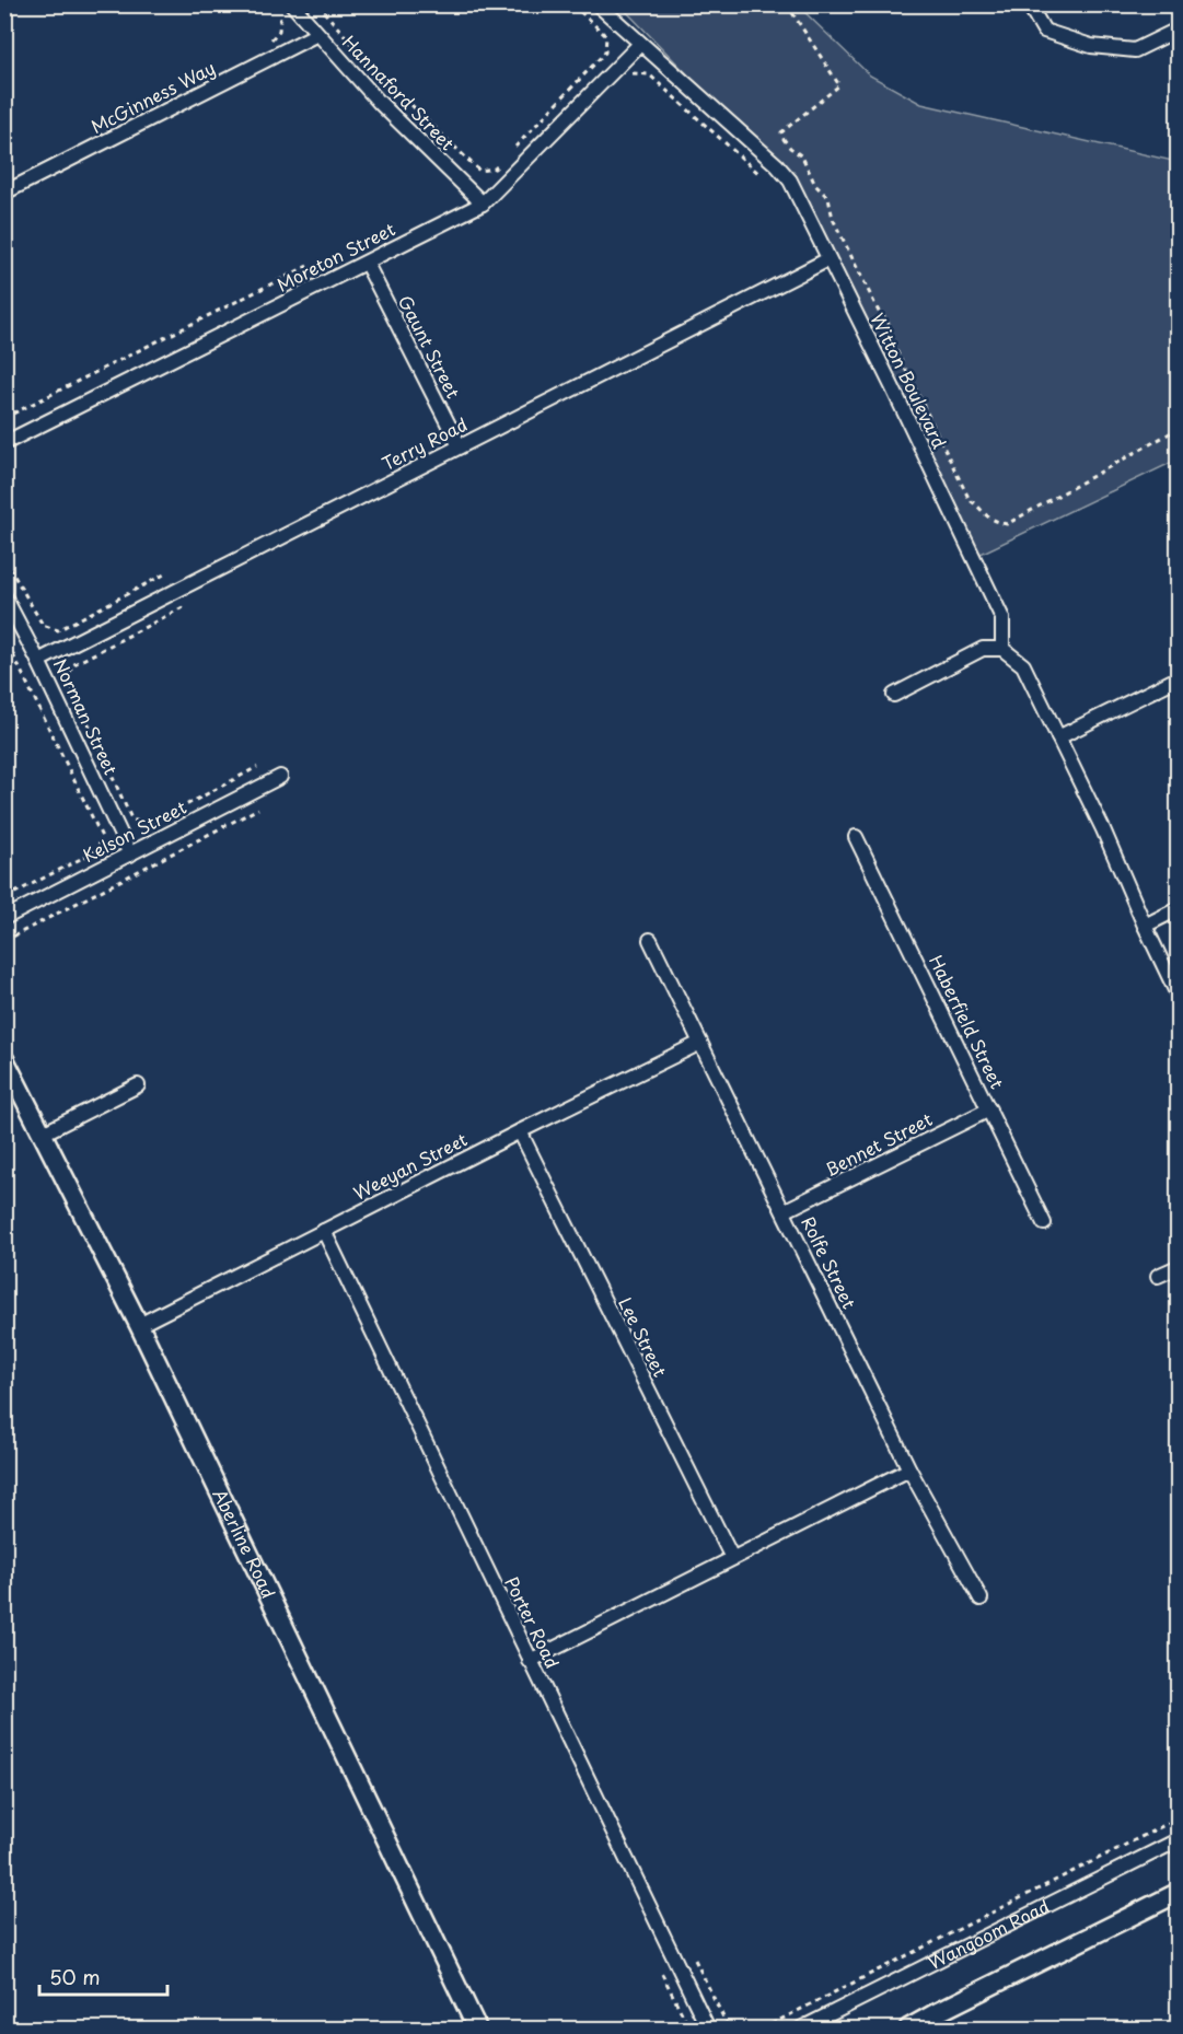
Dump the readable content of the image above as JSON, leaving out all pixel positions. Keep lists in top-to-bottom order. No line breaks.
{"streets":{"street":["Hannaford Street","McGinness Way","Moreton Street","Gaunt Street","Witton Boulevard","Terry Road","Norman Street","Kelson Street","Haberfield Street","Bennet Street","Weeyan Street","Rolfe Street","Lee Street","Aberline Road","Porter Road","Wangoom Road"]},"crossings":[["Hannaford Street","McGinness Way"],["Hannaford Street","Moreton Street"],["Moreton Street","Gaunt Street"],["Moreton Street","Witton Boulevard"],["Gaunt Street","Terry Road"],["Witton Boulevard","Terry Road"],["Terry Road","Norman Street"],["Norman Street","Kelson Street"],["Haberfield Street","Bennet Street"],["Bennet Street","Rolfe Street"],["Weeyan Street","Rolfe Street"],["Weeyan Street","Lee Street"],["Weeyan Street","Aberline Road"],["Weeyan Street","Porter Road"]],"scale_bar":"50 m"}
